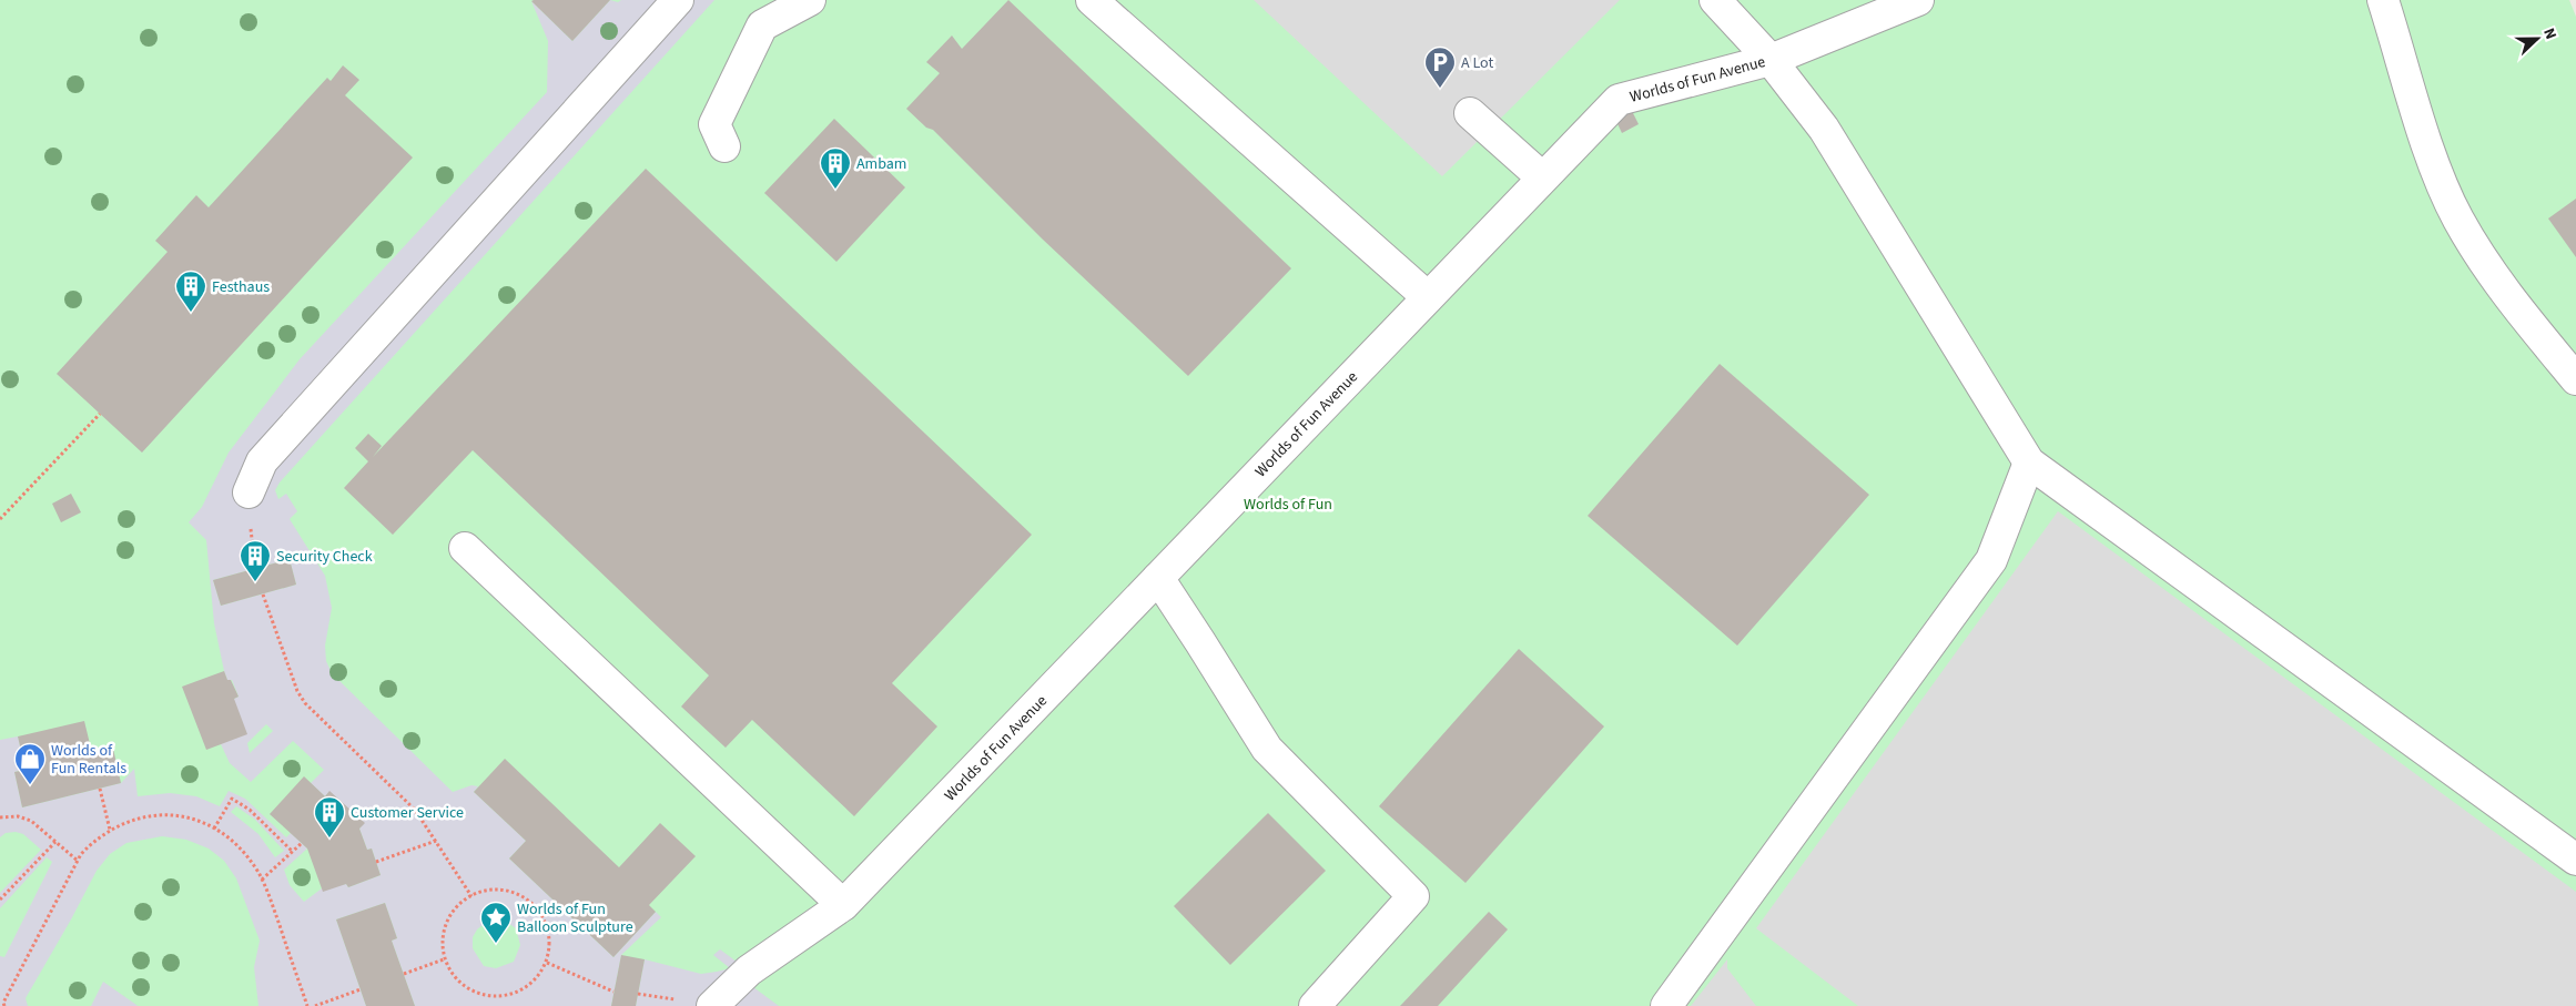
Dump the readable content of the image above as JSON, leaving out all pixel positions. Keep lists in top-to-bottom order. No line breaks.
{"streets":{"street":["Worlds of Fun Avenue"]},"parks":["Worlds of Fun"],"places":{"parking":["A Lot"],"building":["Ambam","Festhaus","Security Check","Customer Service"],"shop":["Worlds of Fun Rentals"],"place":["Worlds of Fun Balloon Sculpture"]},"north":"right"}
